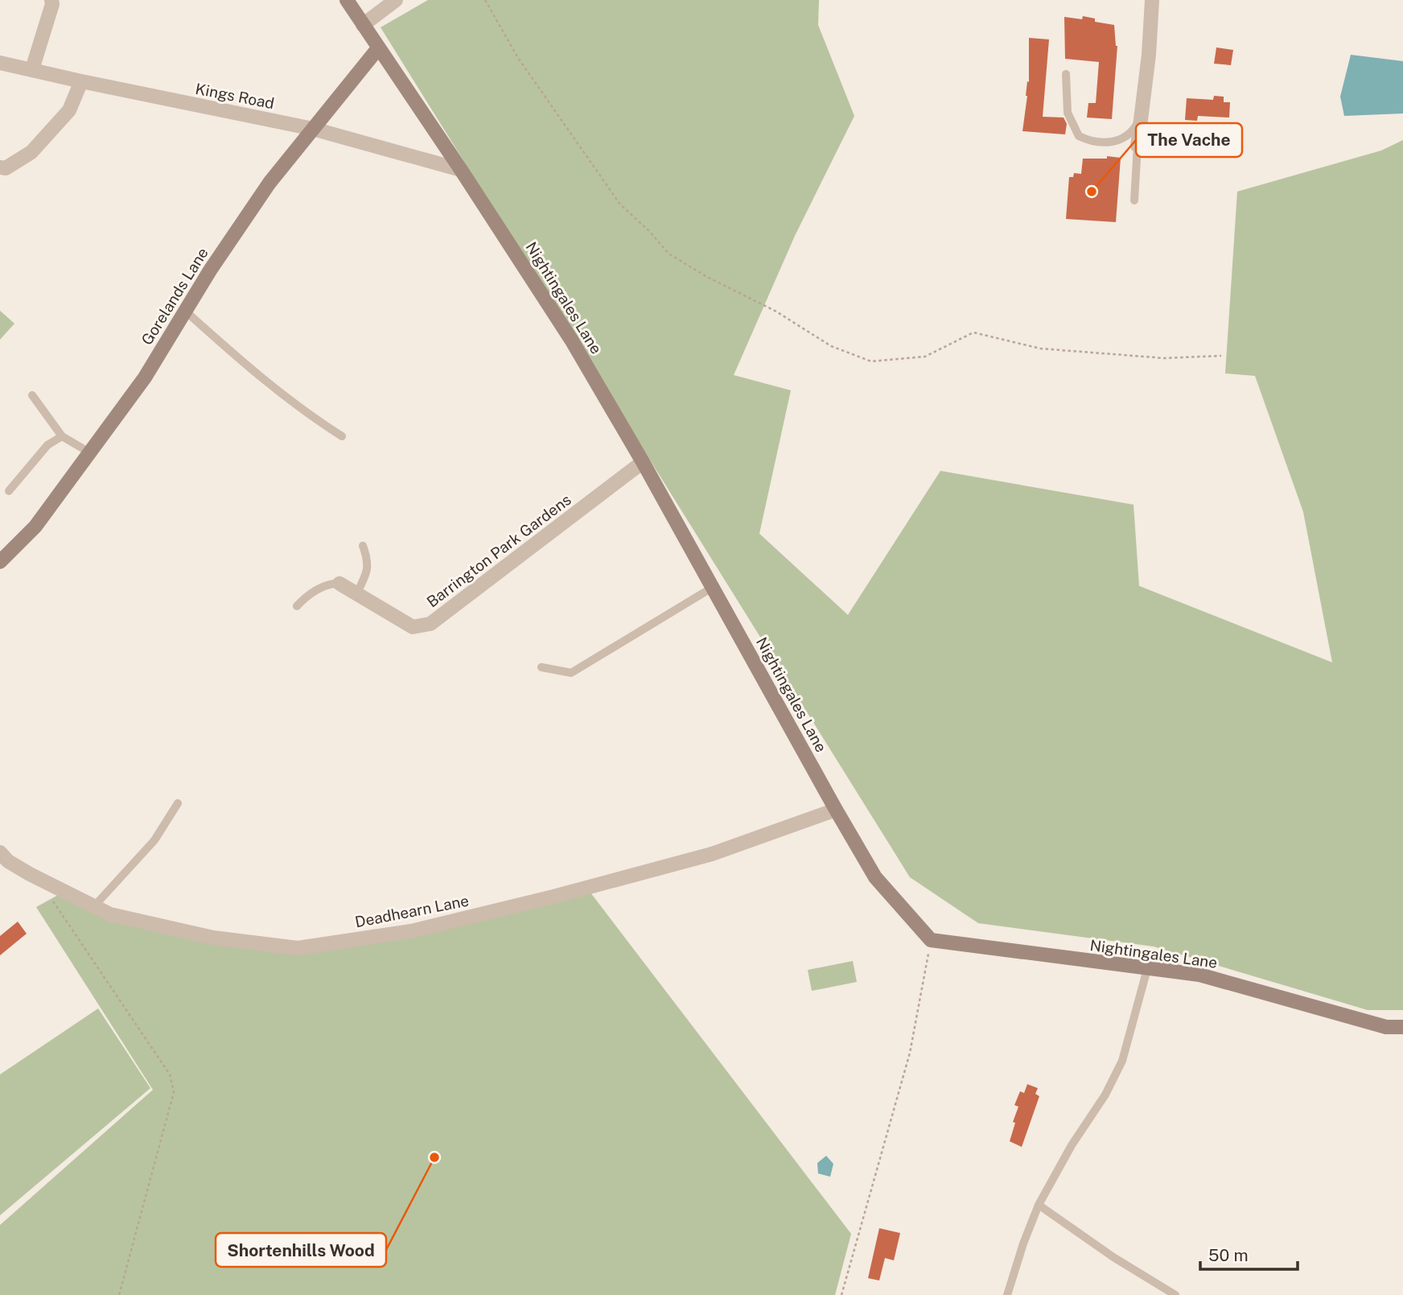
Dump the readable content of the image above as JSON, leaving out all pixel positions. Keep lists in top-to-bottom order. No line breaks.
{"streets":{"main road":["Gorelands Lane","Nightingales Lane"],"street":["Kings Road","Barrington Park Gardens","Deadhearn Lane"]},"crossings":[["Kings Road","Gorelands Lane"],["Kings Road","Nightingales Lane"],["Gorelands Lane","Nightingales Lane"],["Nightingales Lane","Barrington Park Gardens"],["Nightingales Lane","Deadhearn Lane"]],"places":["The Vache","Shortenhills Wood"],"scale_bar":"50 m"}
